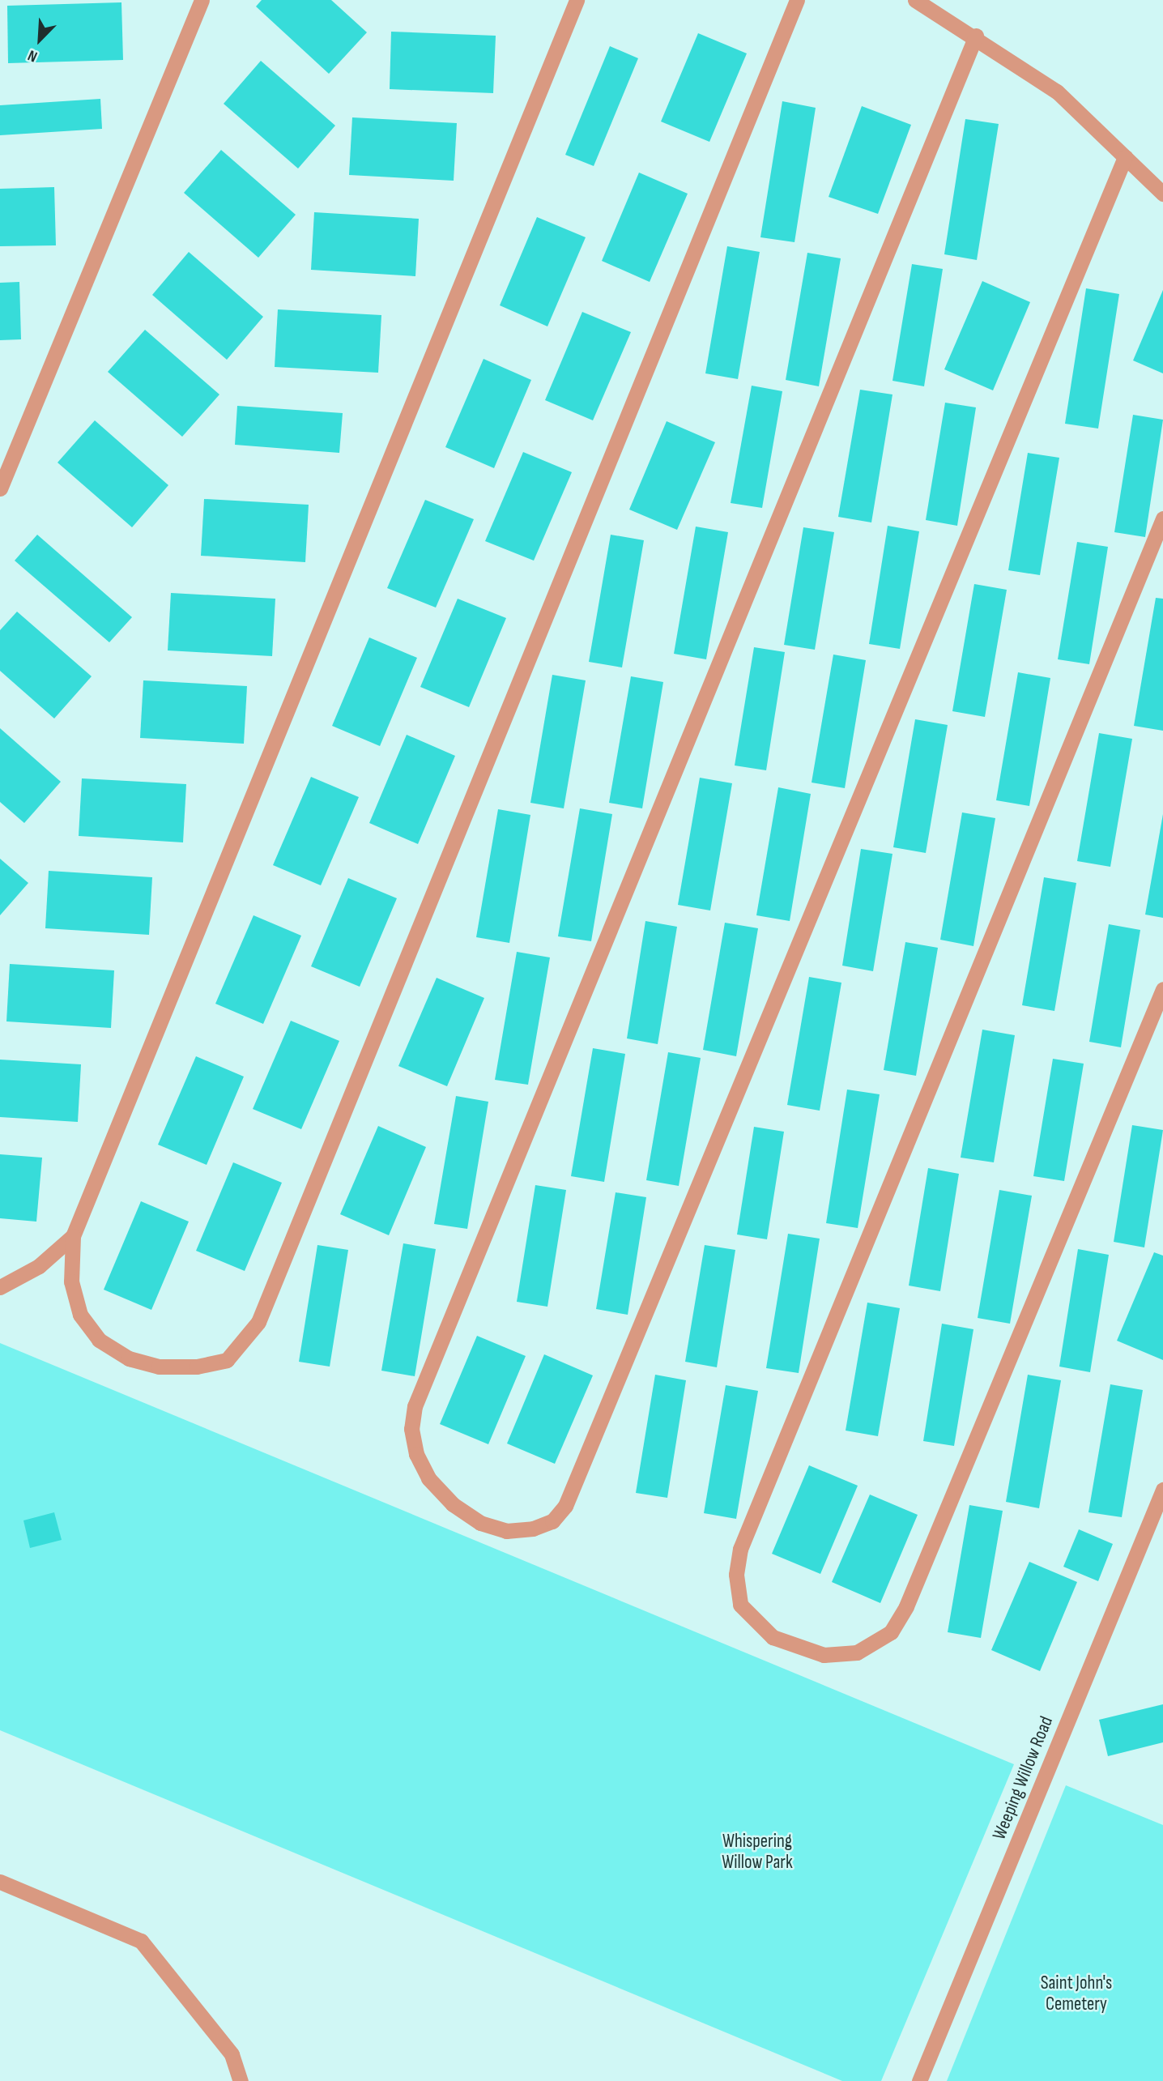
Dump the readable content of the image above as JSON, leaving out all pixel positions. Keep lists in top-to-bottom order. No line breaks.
{"streets":{"street":["Weeping Willow Road"]},"parks":["Whispering Willow Park","Saint John's Cemetery"],"north":"bottom left"}
